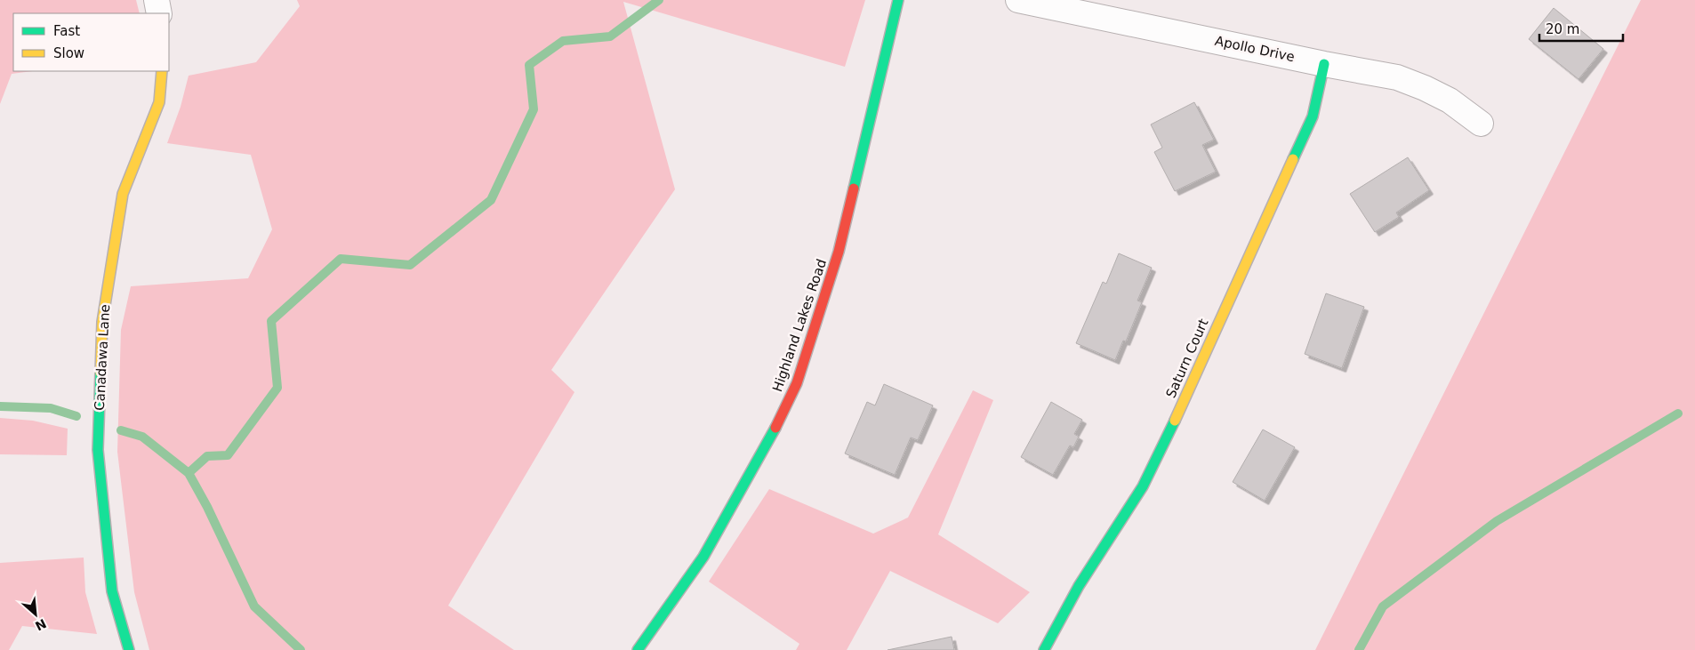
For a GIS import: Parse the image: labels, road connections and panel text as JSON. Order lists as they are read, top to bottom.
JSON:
{
  "streets": {
    "street": [
      "Apollo Drive",
      "Highland Lakes Road",
      "Canadawa Lane",
      "Saturn Court"
    ]
  },
  "crossings": [
    ["Apollo Drive", "Saturn Court"]
  ],
  "legend": ["Fast", "Slow"],
  "scale_bar": "20 m",
  "north": "bottom right"
}
